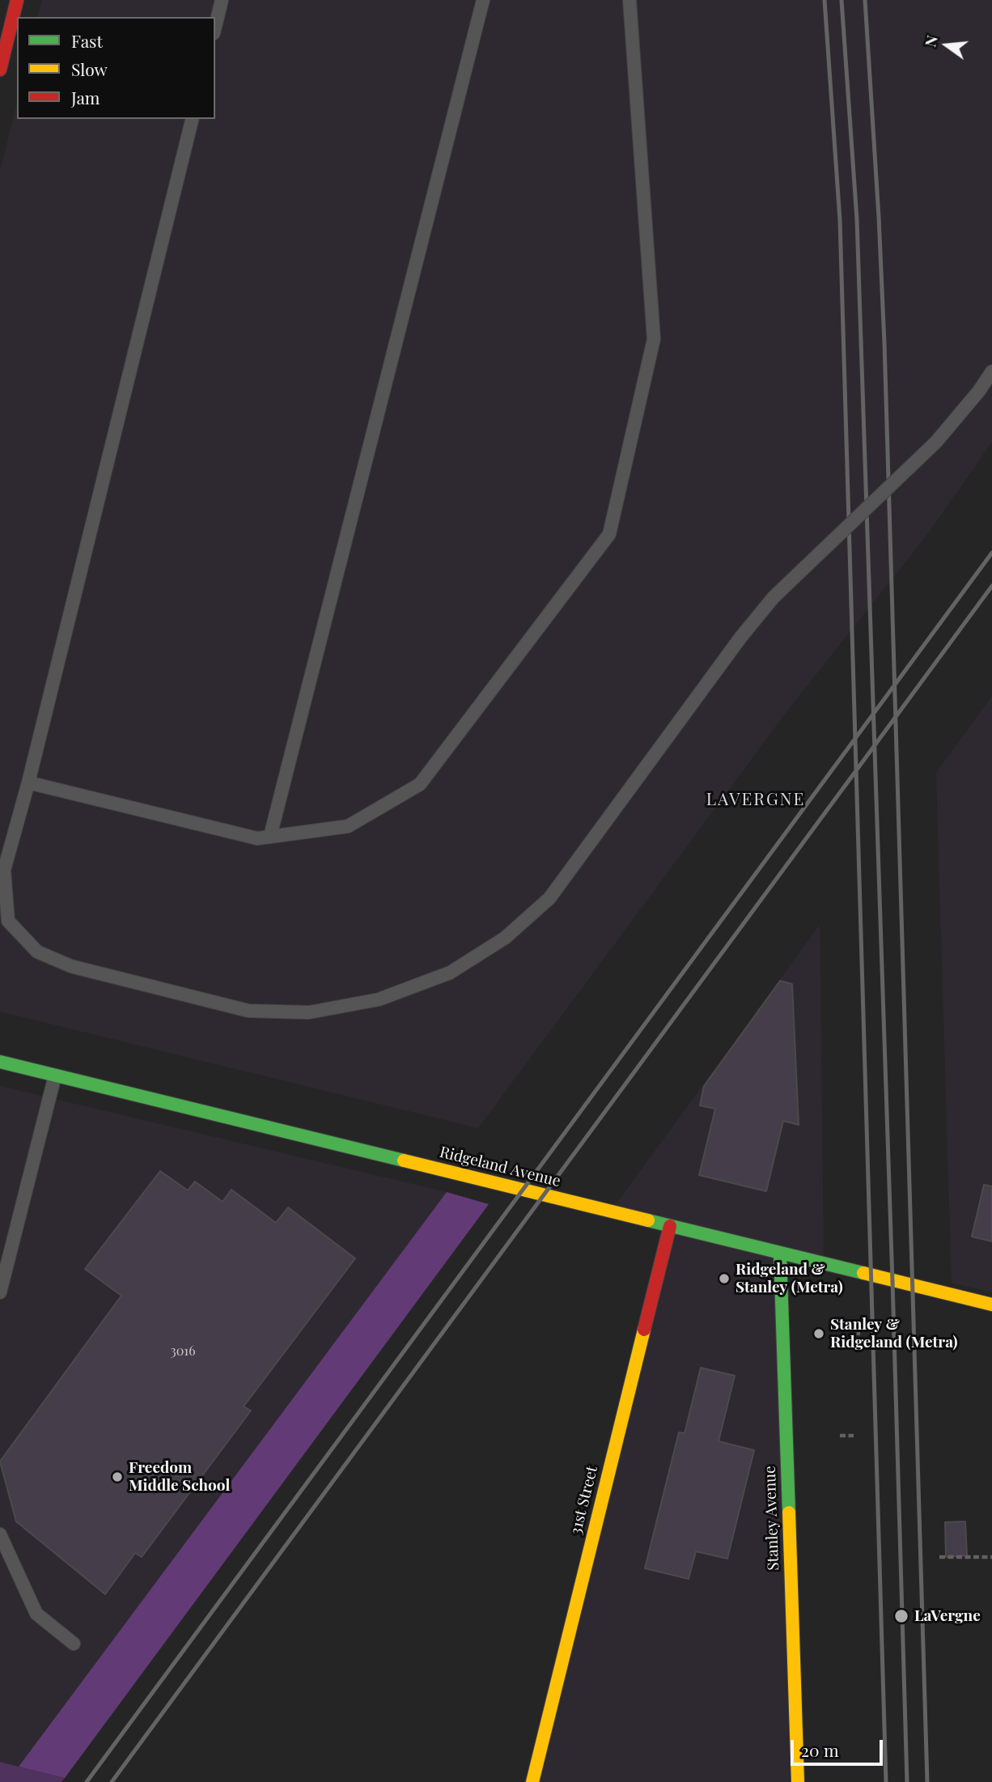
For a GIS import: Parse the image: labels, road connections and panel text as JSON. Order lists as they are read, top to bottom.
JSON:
{
  "streets": {
    "street": ["Ridgeland Avenue", "31st Street", "Stanley Avenue"]
  },
  "crossings": [
    ["Ridgeland Avenue", "31st Street"],
    ["Ridgeland Avenue", "Stanley Avenue"]
  ],
  "districts": ["LAVERGNE"],
  "places": [
    "Ridgeland & Stanley (Metra)",
    "Stanley & Ridgeland (Metra)",
    "Freedom Middle School",
    "LaVergne"
  ],
  "house_numbers": ["3016"],
  "legend": ["Fast", "Slow", "Jam"],
  "scale_bar": "20 m",
  "north": "left"
}
